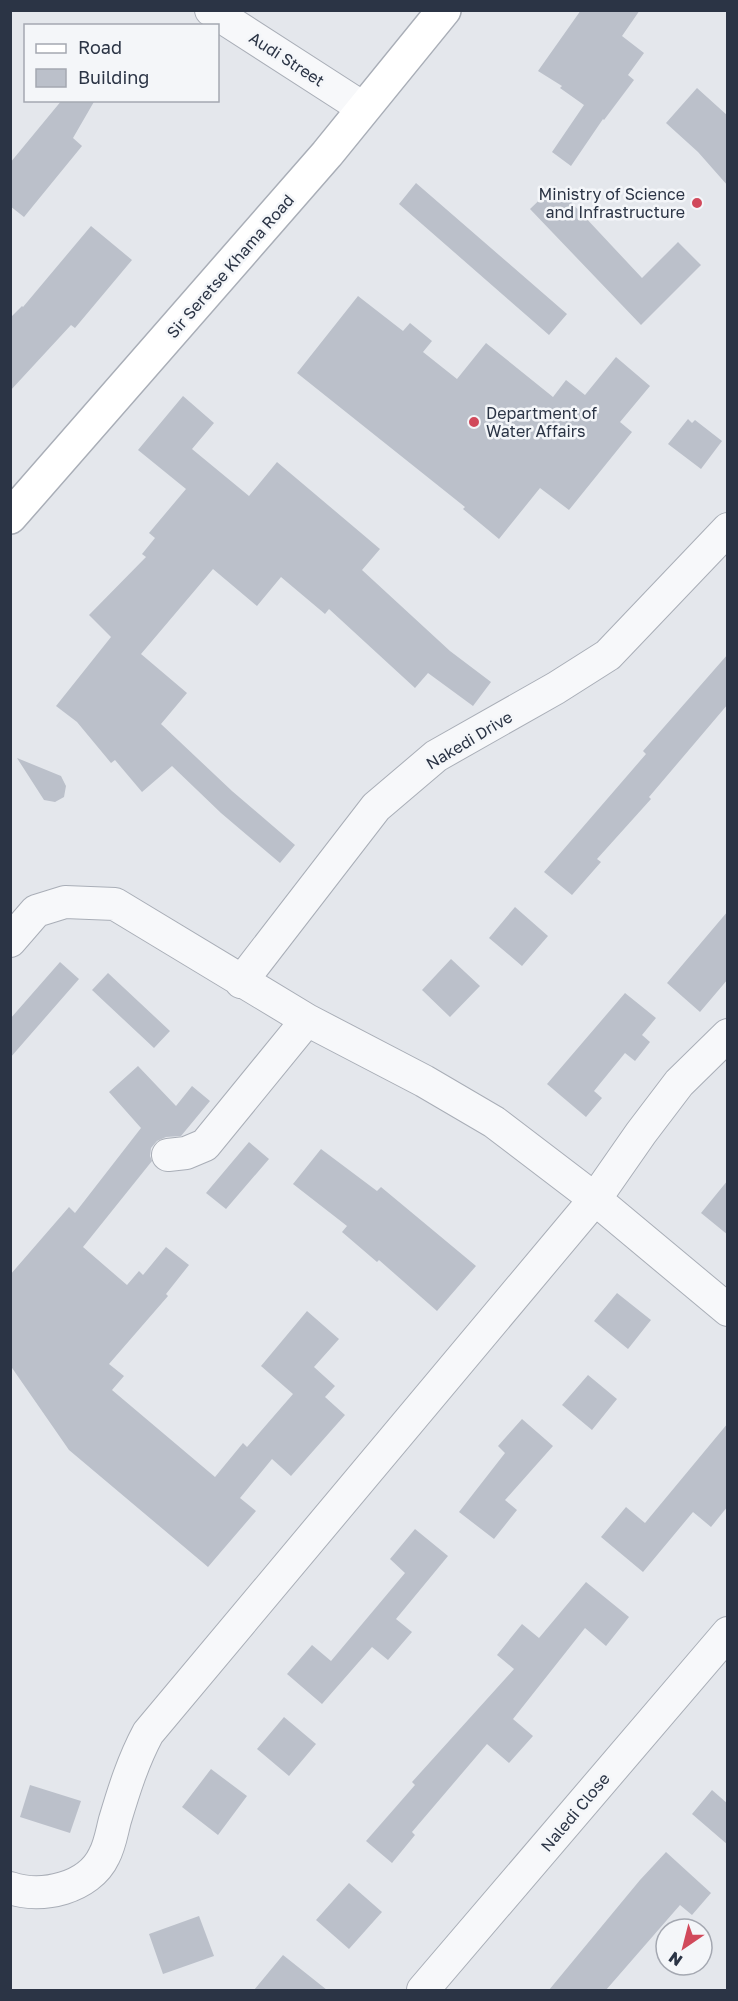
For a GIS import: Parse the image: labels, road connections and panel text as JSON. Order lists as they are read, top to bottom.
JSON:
{
  "streets": {
    "main road": ["Sir Seretse Khama Road"],
    "street": ["Audi Street", "Nakedi Drive", "Naledi Close"]
  },
  "crossings": [
    ["Audi Street", "Sir Seretse Khama Road"]
  ],
  "places": ["Ministry of Science and Infrastructure", "Department of Water Affairs"],
  "legend": ["Road", "Building"],
  "north": "bottom left"
}
